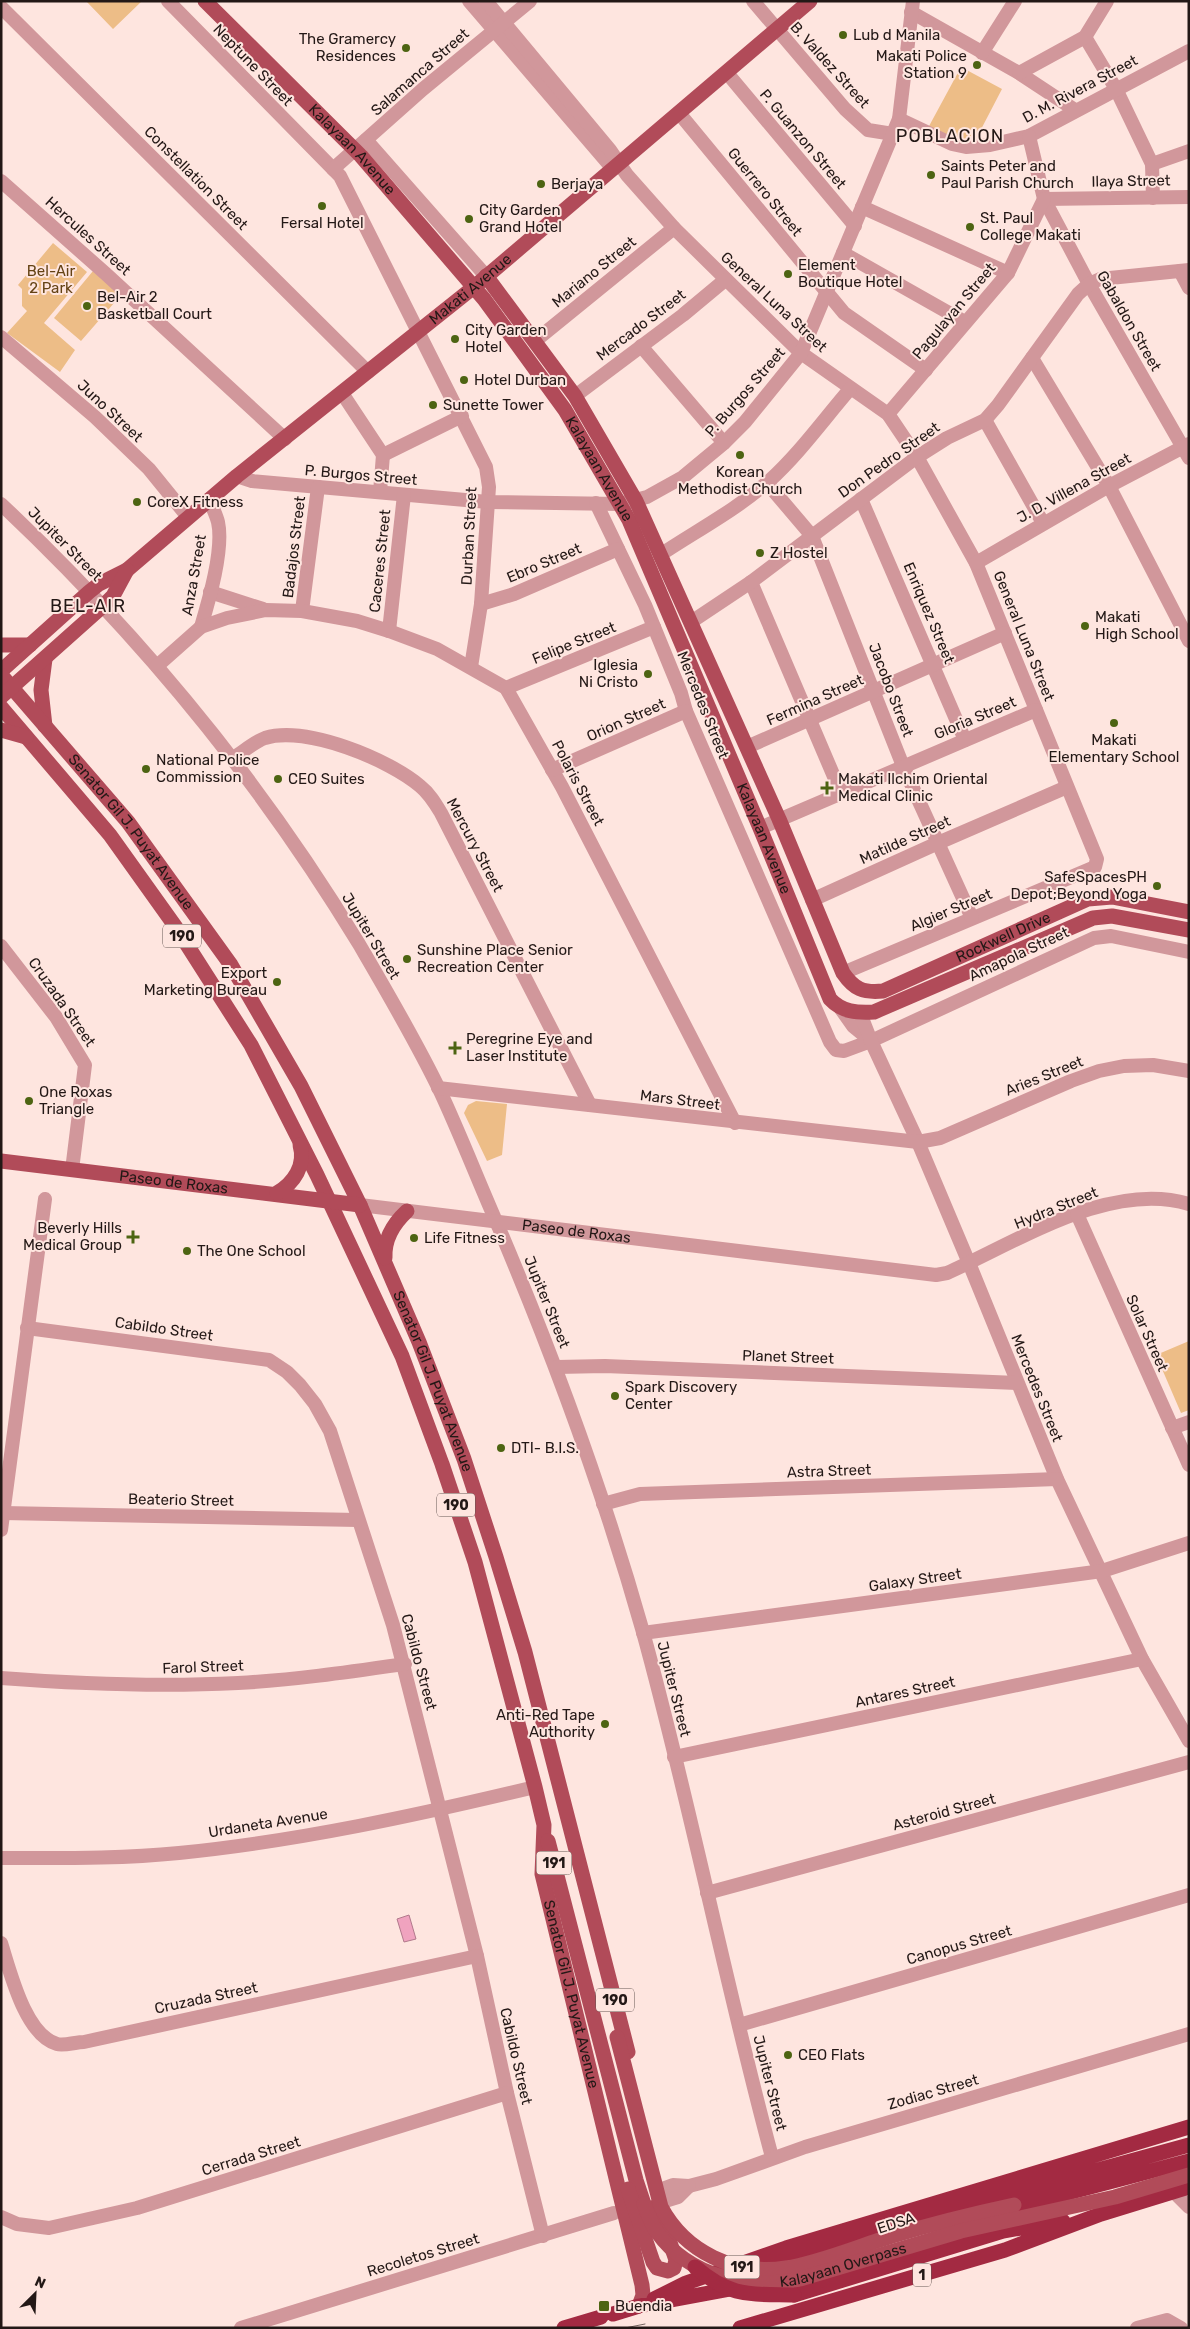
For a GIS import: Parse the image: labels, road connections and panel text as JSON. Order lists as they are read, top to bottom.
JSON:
{
  "streets": {
    "highway": ["EDSA", "1"],
    "main road": [
      "Kalayaan Avenue",
      "Makati Avenue",
      "Senator Gil J. Puyat Avenue",
      "190",
      "Rockwell Drive",
      "Paseo de Roxas",
      "191",
      "Kalayaan Overpass"
    ],
    "street": [
      "Neptune Street",
      "B. Valdez Street",
      "Salamanca Street",
      "D. M. Rivera Street",
      "P. Guanzon Street",
      "Constellation Street",
      "Ilaya Street",
      "Guerrero Street",
      "Hercules Street",
      "Mariano Street",
      "General Luna Street",
      "Pagulayan Street",
      "Gabaldon Street",
      "Mercado Street",
      "P. Burgos Street",
      "Juno Street",
      "Don Pedro Street",
      "J. D. Villena Street",
      "Durban Street",
      "Jupiter Street",
      "Badajos Street",
      "Caceres Street",
      "Ebro Street",
      "Anza Street",
      "Enriquez Street",
      "Felipe Street",
      "Jacobo Street",
      "Fermina Street",
      "Mercedes Street",
      "Gloria Street",
      "Orion Street",
      "Polaris Street",
      "Matilde Street",
      "Mercury Street",
      "Algier Street",
      "Amapola Street",
      "Cruzada Street",
      "Aries Street",
      "Mars Street",
      "Hydra Street",
      "Cabildo Street",
      "Solar Street",
      "Planet Street",
      "Astra Street",
      "Beaterio Street",
      "Galaxy Street",
      "Farol Street",
      "Antares Street",
      "Asteroid Street",
      "Urdaneta Avenue",
      "Canopus Street",
      "Zodiac Street",
      "Cerrada Street",
      "Recoletos Street"
    ]
  },
  "crossings": [
    ["Neptune Street", "Salamanca Street"],
    ["Neptune Street", "Makati Avenue"],
    ["Neptune Street", "Durban Street"],
    ["B. Valdez Street", "Makati Avenue"],
    ["B. Valdez Street", "P. Burgos Street"],
    ["Salamanca Street", "Kalayaan Avenue"],
    ["Salamanca Street", "General Luna Street"],
    ["D. M. Rivera Street", "P. Burgos Street"],
    ["P. Guanzon Street", "Makati Avenue"],
    ["P. Guanzon Street", "P. Burgos Street"],
    ["Kalayaan Avenue", "Mariano Street"],
    ["Kalayaan Avenue", "Makati Avenue"],
    ["Kalayaan Avenue", "Mercado Street"],
    ["Kalayaan Avenue", "P. Burgos Street"],
    ["Kalayaan Avenue", "Don Pedro Street"],
    ["Kalayaan Avenue", "Fermina Street"],
    ["Kalayaan Avenue", "Mercedes Street"],
    ["Kalayaan Avenue", "Gloria Street"],
    ["Kalayaan Avenue", "Matilde Street"],
    ["Kalayaan Avenue", "Algier Street"],
    ["Kalayaan Avenue", "Rockwell Drive"],
    ["Constellation Street", "Makati Avenue"],
    ["Ilaya Street", "Pagulayan Street"],
    ["Ilaya Street", "Gabaldon Street"],
    ["Guerrero Street", "Makati Avenue"],
    ["Guerrero Street", "Pagulayan Street"],
    ["Guerrero Street", "P. Burgos Street"],
    ["Hercules Street", "Makati Avenue"],
    ["Mariano Street", "General Luna Street"],
    ["Makati Avenue", "General Luna Street"],
    ["Makati Avenue", "P. Burgos Street"],
    ["Makati Avenue", "Juno Street"],
    ["Makati Avenue", "Durban Street"],
    ["Makati Avenue", "Jupiter Street"],
    ["Makati Avenue", "Anza Street"],
    ["Makati Avenue", "Senator Gil J. Puyat Avenue"],
    ["General Luna Street", "Pagulayan Street"],
    ["General Luna Street", "Mercado Street"],
    ["General Luna Street", "P. Burgos Street"],
    ["General Luna Street", "Don Pedro Street"],
    ["General Luna Street", "J. D. Villena Street"],
    ["General Luna Street", "Fermina Street"],
    ["General Luna Street", "Gloria Street"],
    ["General Luna Street", "Matilde Street"],
    ["General Luna Street", "Algier Street"],
    ["Pagulayan Street", "Gabaldon Street"],
    ["Gabaldon Street", "Don Pedro Street"],
    ["Gabaldon Street", "J. D. Villena Street"],
    ["P. Burgos Street", "Durban Street"],
    ["P. Burgos Street", "Badajos Street"],
    ["P. Burgos Street", "Caceres Street"],
    ["P. Burgos Street", "Mercedes Street"],
    ["Don Pedro Street", "Enriquez Street"],
    ["Don Pedro Street", "Jacobo Street"],
    ["Durban Street", "Ebro Street"],
    ["Durban Street", "Polaris Street"],
    ["Jupiter Street", "Polaris Street"],
    ["Jupiter Street", "Mercury Street"],
    ["Jupiter Street", "Mars Street"],
    ["Jupiter Street", "Paseo de Roxas"],
    ["Jupiter Street", "Planet Street"],
    ["Jupiter Street", "Astra Street"],
    ["Jupiter Street", "Galaxy Street"],
    ["Jupiter Street", "Antares Street"],
    ["Jupiter Street", "Asteroid Street"],
    ["Jupiter Street", "Canopus Street"],
    ["Jupiter Street", "Zodiac Street"],
    ["Badajos Street", "Polaris Street"],
    ["Caceres Street", "Polaris Street"],
    ["Ebro Street", "Mercedes Street"],
    ["Anza Street", "Polaris Street"],
    ["Enriquez Street", "Fermina Street"],
    ["Enriquez Street", "Gloria Street"],
    ["Felipe Street", "Mercedes Street"],
    ["Felipe Street", "Polaris Street"],
    ["Jacobo Street", "Fermina Street"],
    ["Jacobo Street", "Gloria Street"],
    ["Jacobo Street", "Matilde Street"],
    ["Jacobo Street", "Algier Street"],
    ["Mercedes Street", "Orion Street"],
    ["Mercedes Street", "Rockwell Drive"],
    ["Mercedes Street", "Amapola Street"],
    ["Mercedes Street", "Aries Street"],
    ["Mercedes Street", "Mars Street"],
    ["Mercedes Street", "Paseo de Roxas"],
    ["Mercedes Street", "Hydra Street"],
    ["Mercedes Street", "Planet Street"],
    ["Mercedes Street", "Astra Street"],
    ["Mercedes Street", "Galaxy Street"],
    ["Mercedes Street", "Antares Street"],
    ["Orion Street", "Polaris Street"],
    ["Polaris Street", "Mars Street"],
    ["Senator Gil J. Puyat Avenue", "Paseo de Roxas"],
    ["Senator Gil J. Puyat Avenue", "Urdaneta Avenue"],
    ["Senator Gil J. Puyat Avenue", "Zodiac Street"],
    ["Senator Gil J. Puyat Avenue", "EDSA"],
    ["Senator Gil J. Puyat Avenue", "Kalayaan Overpass"],
    ["Mercury Street", "Mars Street"],
    ["Algier Street", "Rockwell Drive"],
    ["Cruzada Street", "Paseo de Roxas"],
    ["Cruzada Street", "Cabildo Street"],
    ["Aries Street", "Mars Street"],
    ["Paseo de Roxas", "Hydra Street"],
    ["Hydra Street", "Solar Street"],
    ["Cabildo Street", "Beaterio Street"],
    ["Cabildo Street", "Farol Street"],
    ["Cabildo Street", "Urdaneta Avenue"],
    ["Cabildo Street", "Cerrada Street"],
    ["Cabildo Street", "Recoletos Street"],
    ["EDSA", "Kalayaan Overpass"]
  ],
  "districts": ["POBLACION", "BEL-AIR"],
  "parks": ["Bel-Air 2 Park"],
  "places": {
    "other": [
      "Lub d Manila",
      "The Gramercy Residences",
      "Makati Police Station 9",
      "Saints Peter and Paul Parish Church",
      "Berjaya",
      "Fersal Hotel",
      "City Garden Grand Hotel",
      "St. Paul College Makati",
      "Element Boutique Hotel",
      "Bel-Air 2 Basketball Court",
      "City Garden Hotel",
      "Hotel Durban",
      "Sunette Tower",
      "Korean Methodist Church",
      "CoreX Fitness",
      "Z Hostel",
      "Makati High School",
      "Iglesia Ni Cristo",
      "Makati Elementary School",
      "National Police Commission",
      "CEO Suites",
      "SafeSpacesPH Depot;Beyond Yoga",
      "Sunshine Place Senior Recreation Center",
      "Export Marketing Bureau",
      "One Roxas Triangle",
      "Life Fitness",
      "The One School",
      "Spark Discovery Center",
      "DTI- B.I.S.",
      "Anti-Red Tape Authority",
      "CEO Flats"
    ],
    "health": ["Makati Ilchim Oriental Medical Clinic", "Peregrine Eye and Laser Institute", "Beverly Hills Medical Group"],
    "transit": ["Buendia"]
  },
  "north": "top right"
}
